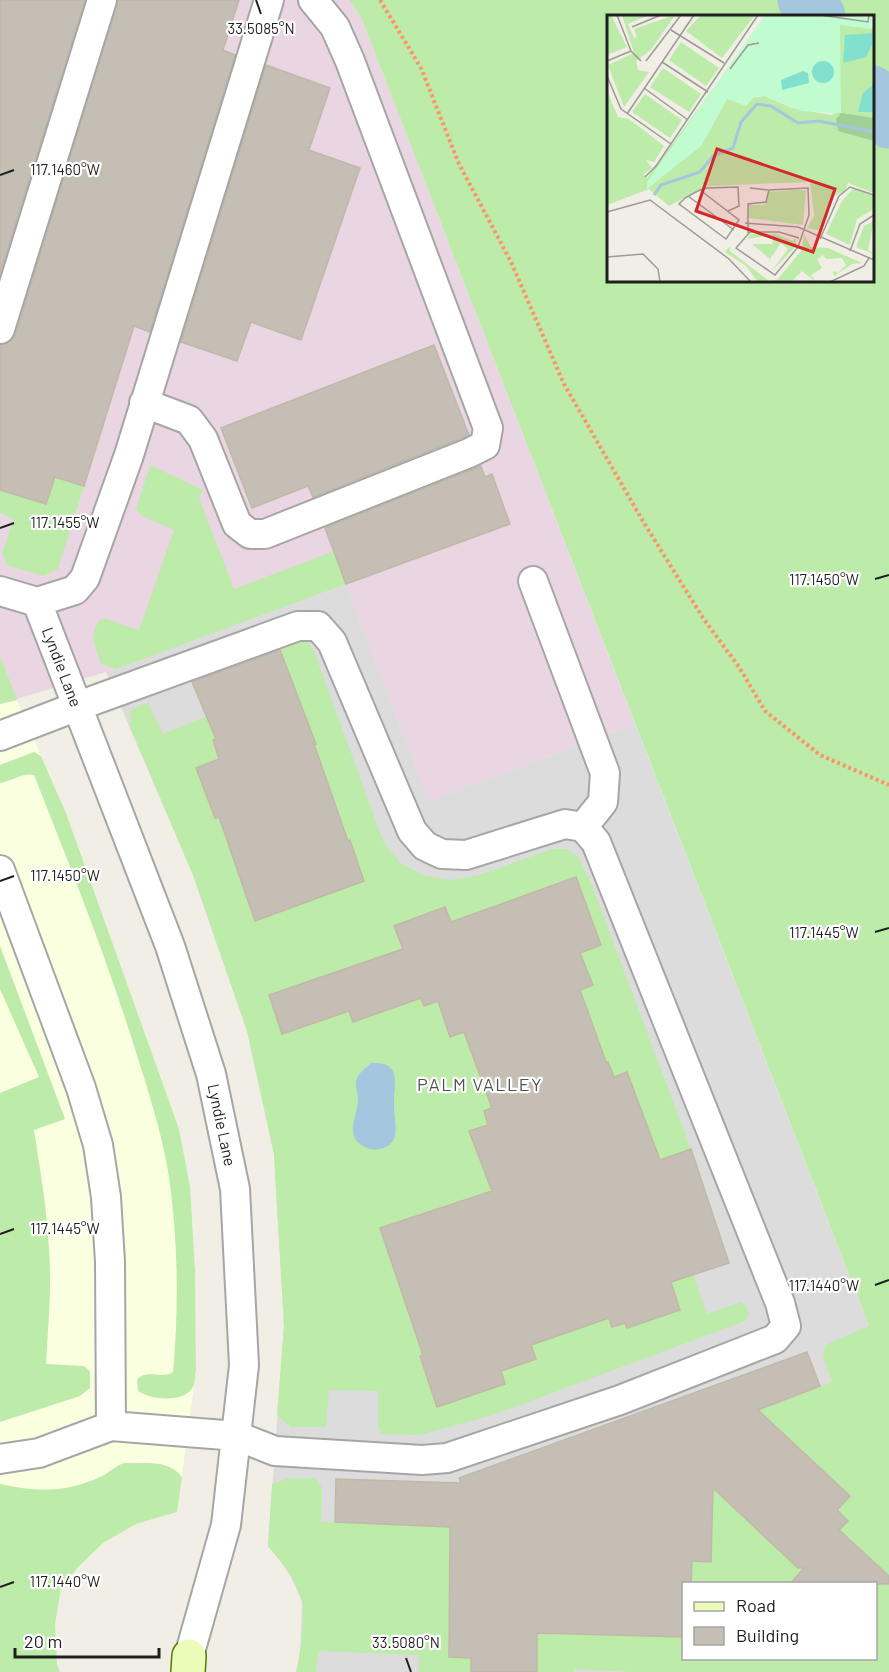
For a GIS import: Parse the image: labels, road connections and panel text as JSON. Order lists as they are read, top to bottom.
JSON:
{
  "streets": {
    "lane": ["Lyndie Lane"]
  },
  "districts": ["PALM VALLEY"],
  "legend": ["Road", "Building"],
  "scale_bar": "20 m",
  "coordinates": [
    "33.5085°N",
    "117.1460°W",
    "117.1455°W",
    "117.1450°W",
    "117.1445°W",
    "117.1440°W",
    "33.5080°N"
  ]
}
